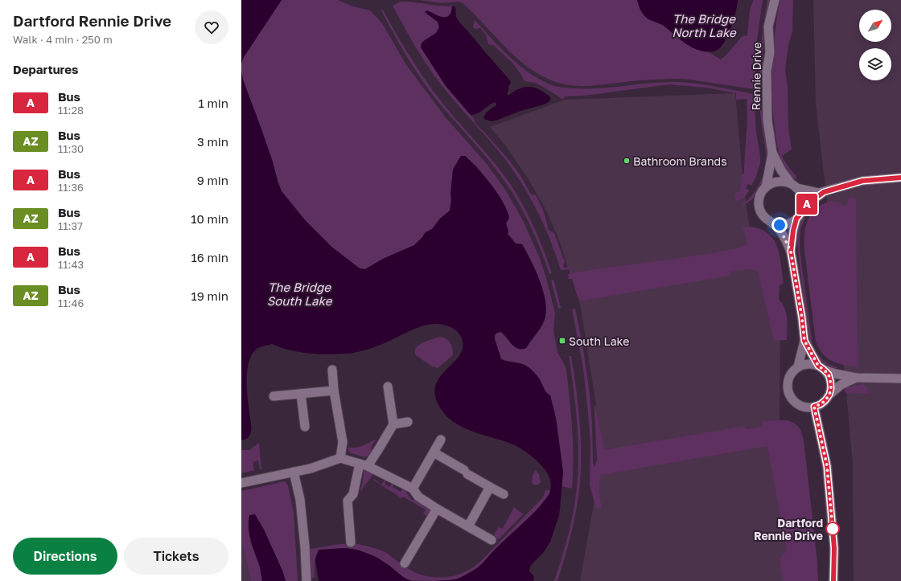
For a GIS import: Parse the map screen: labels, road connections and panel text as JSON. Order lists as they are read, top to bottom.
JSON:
{
  "streets": {
    "street": ["Rennie Drive"]
  },
  "water": ["The Bridge North Lake", "The Bridge South Lake"],
  "places": {
    "other": ["Bathroom Brands", "Dartford Rennie Drive"],
    "transit": ["South Lake"]
  },
  "lines": ["bus line A"],
  "north": "top right",
  "page": {
    "heading": [
      ["Dartford Rennie Drive", "Walk · 4 min · 250 m"],
      "Departures"
    ],
    "on_map": "A",
    "list": [
      {
        "mark": "A",
        "name": "Bus",
        "note": "11:28",
        "value": "1 min"
      },
      {
        "mark": "AZ",
        "name": "Bus",
        "note": "11:30",
        "value": "3 min"
      },
      {
        "mark": "A",
        "name": "Bus",
        "note": "11:36",
        "value": "9 min"
      },
      {
        "mark": "AZ",
        "name": "Bus",
        "note": "11:37",
        "value": "10 min"
      },
      {
        "mark": "A",
        "name": "Bus",
        "note": "11:43",
        "value": "16 min"
      },
      {
        "mark": "AZ",
        "name": "Bus",
        "note": "11:46",
        "value": "19 min"
      }
    ],
    "buttons": ["Directions", "Tickets"]
  }
}
